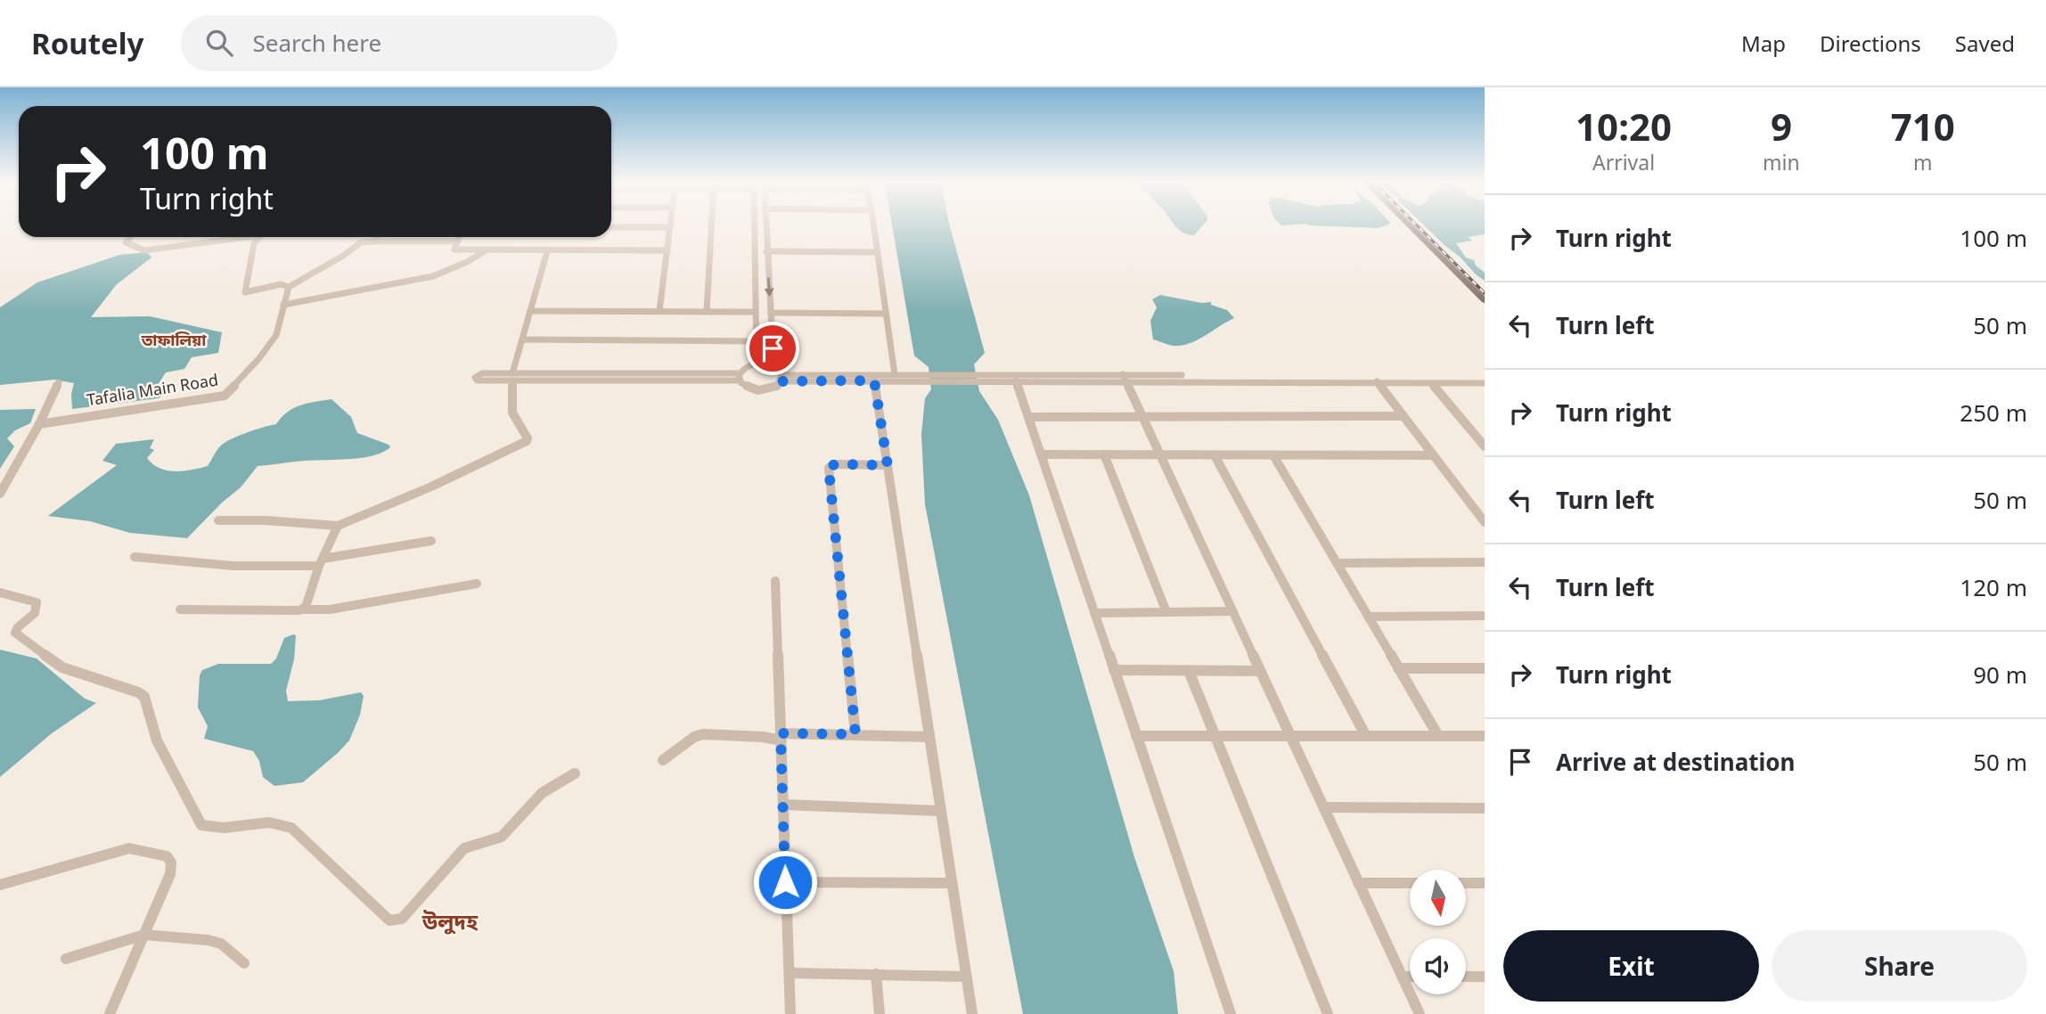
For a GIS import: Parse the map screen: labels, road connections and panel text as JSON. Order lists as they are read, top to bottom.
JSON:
{
  "streets": {
    "street": ["Tafalia Main Road"]
  },
  "districts": ["তাফালিয়া", "উলুদহ"],
  "north": "bottom",
  "page": {
    "header": "Routely",
    "search": "Search here",
    "nav": ["Map", "Directions", "Saved"],
    "eta": [
      "10:20",
      "Arrival",
      "9",
      "min",
      "710",
      "m"
    ],
    "turn": ["100 m", "Turn right"],
    "list": [
      {
        "name": "Turn right",
        "value": "100 m"
      },
      {
        "name": "Turn left",
        "value": "50 m"
      },
      {
        "name": "Turn right",
        "value": "250 m"
      },
      {
        "name": "Turn left",
        "value": "50 m"
      },
      {
        "name": "Turn left",
        "value": "120 m"
      },
      {
        "name": "Turn right",
        "value": "90 m"
      },
      {
        "name": "Arrive at destination",
        "value": "50 m"
      }
    ],
    "buttons": ["Exit", "Share"]
  }
}
